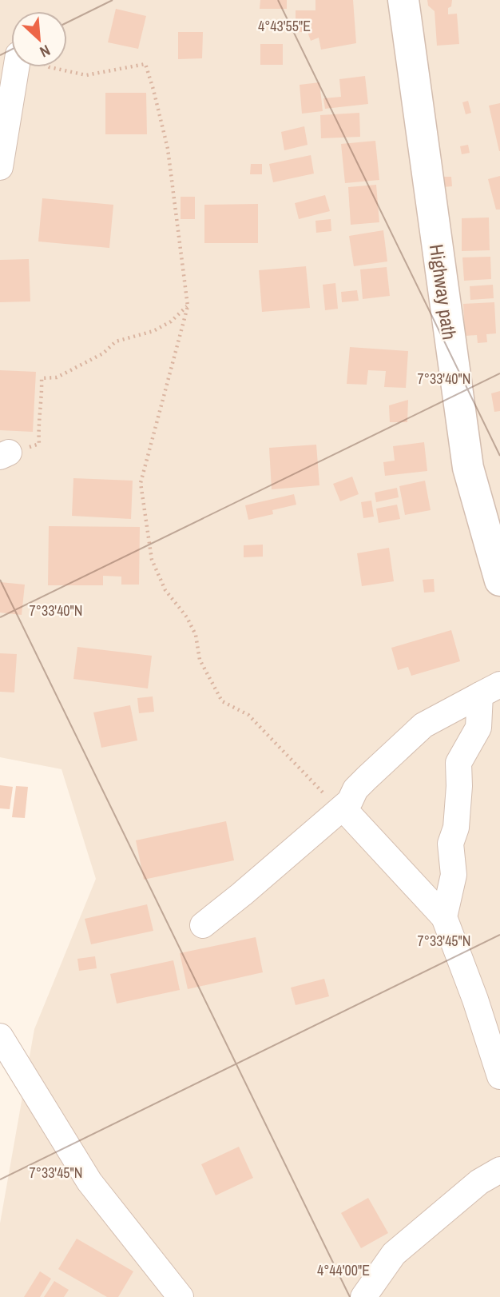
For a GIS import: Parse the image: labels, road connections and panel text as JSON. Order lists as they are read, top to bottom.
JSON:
{
  "streets": {
    "street": ["Highway path"]
  },
  "north": "bottom right",
  "coordinates": [
    "4°43'55\"E",
    "7°33'40\"N",
    "7°33'45\"N",
    "4°44'00\"E"
  ]
}
